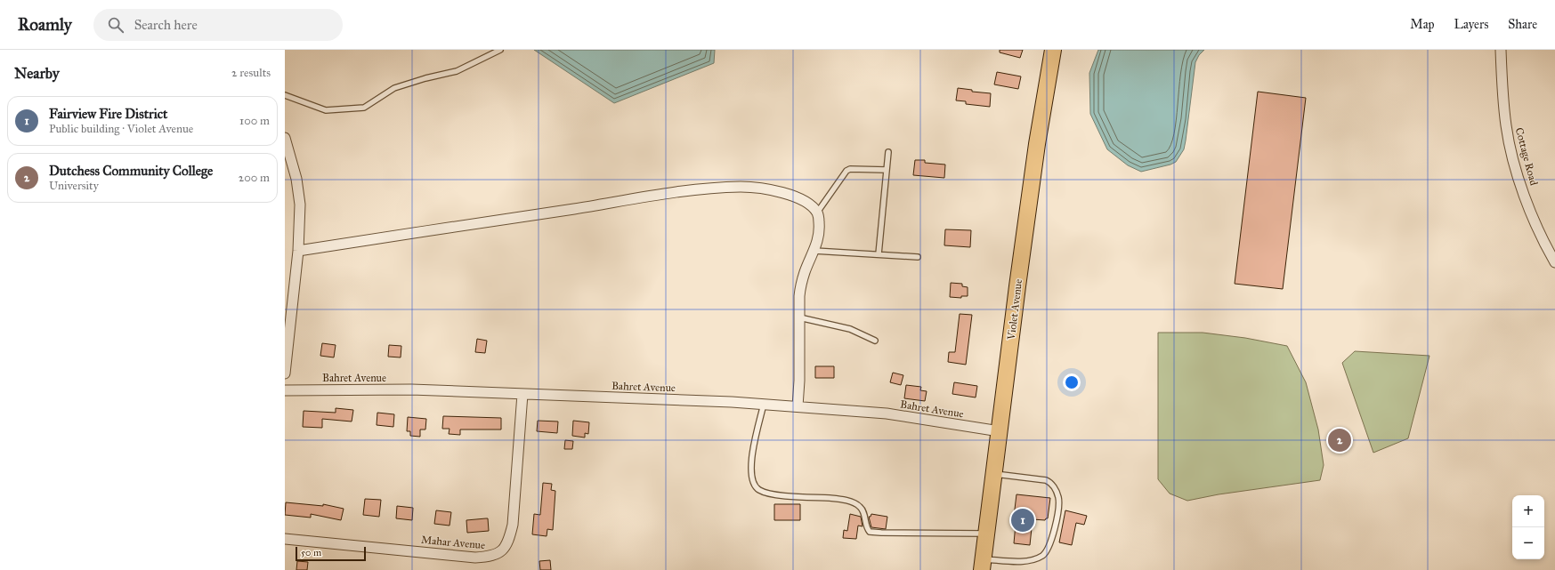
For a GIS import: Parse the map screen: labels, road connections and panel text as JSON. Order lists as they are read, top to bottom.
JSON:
{
  "streets": {
    "main road": ["Violet Avenue"],
    "street": ["Cottage Road", "Bahret Avenue", "Mahar Avenue"]
  },
  "crossings": [
    ["Violet Avenue", "Bahret Avenue"],
    ["Bahret Avenue", "Mahar Avenue"]
  ],
  "scale_bar": "50 m",
  "page": {
    "header": "Roamly",
    "search": "Search here",
    "nav": ["Map", "Layers", "Share"],
    "heading": ["Nearby", "2 results"],
    "list": [
      {
        "mark": "1",
        "name": "Fairview Fire District",
        "note": "Public building · Violet Avenue",
        "value": "100 m"
      },
      {
        "mark": "2",
        "name": "Dutchess Community College",
        "note": "University",
        "value": "200 m"
      }
    ],
    "pins": ["2", "1"],
    "map_buttons": ["+", "−"],
    "scale": "50 m"
  }
}
